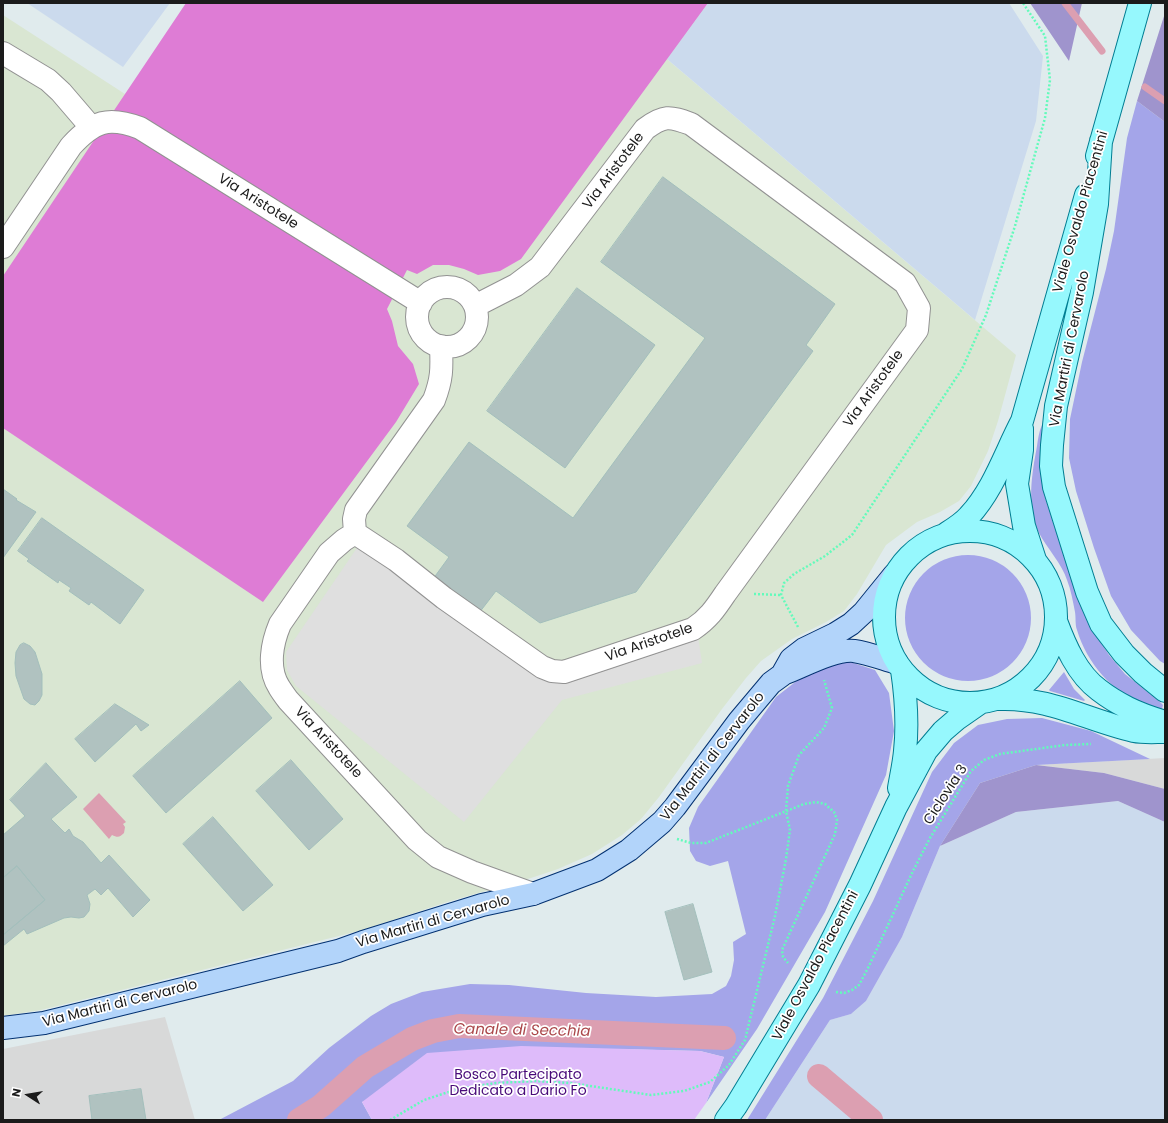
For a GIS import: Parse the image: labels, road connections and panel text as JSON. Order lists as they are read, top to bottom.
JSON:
{
  "streets": {
    "main road": ["Viale Osvaldo Piacentini", "Via Martiri di Cervarolo"],
    "street": ["Via Aristotele"],
    "path": ["Ciclovia 3"]
  },
  "crossings": [
    ["Via Aristotele", "Via Martiri di Cervarolo"],
    ["Viale Osvaldo Piacentini", "Via Martiri di Cervarolo"]
  ],
  "water": ["Canale di Secchia"],
  "parks": ["Bosco Partecipato Dedicato a Dario Fo"],
  "north": "left"
}
